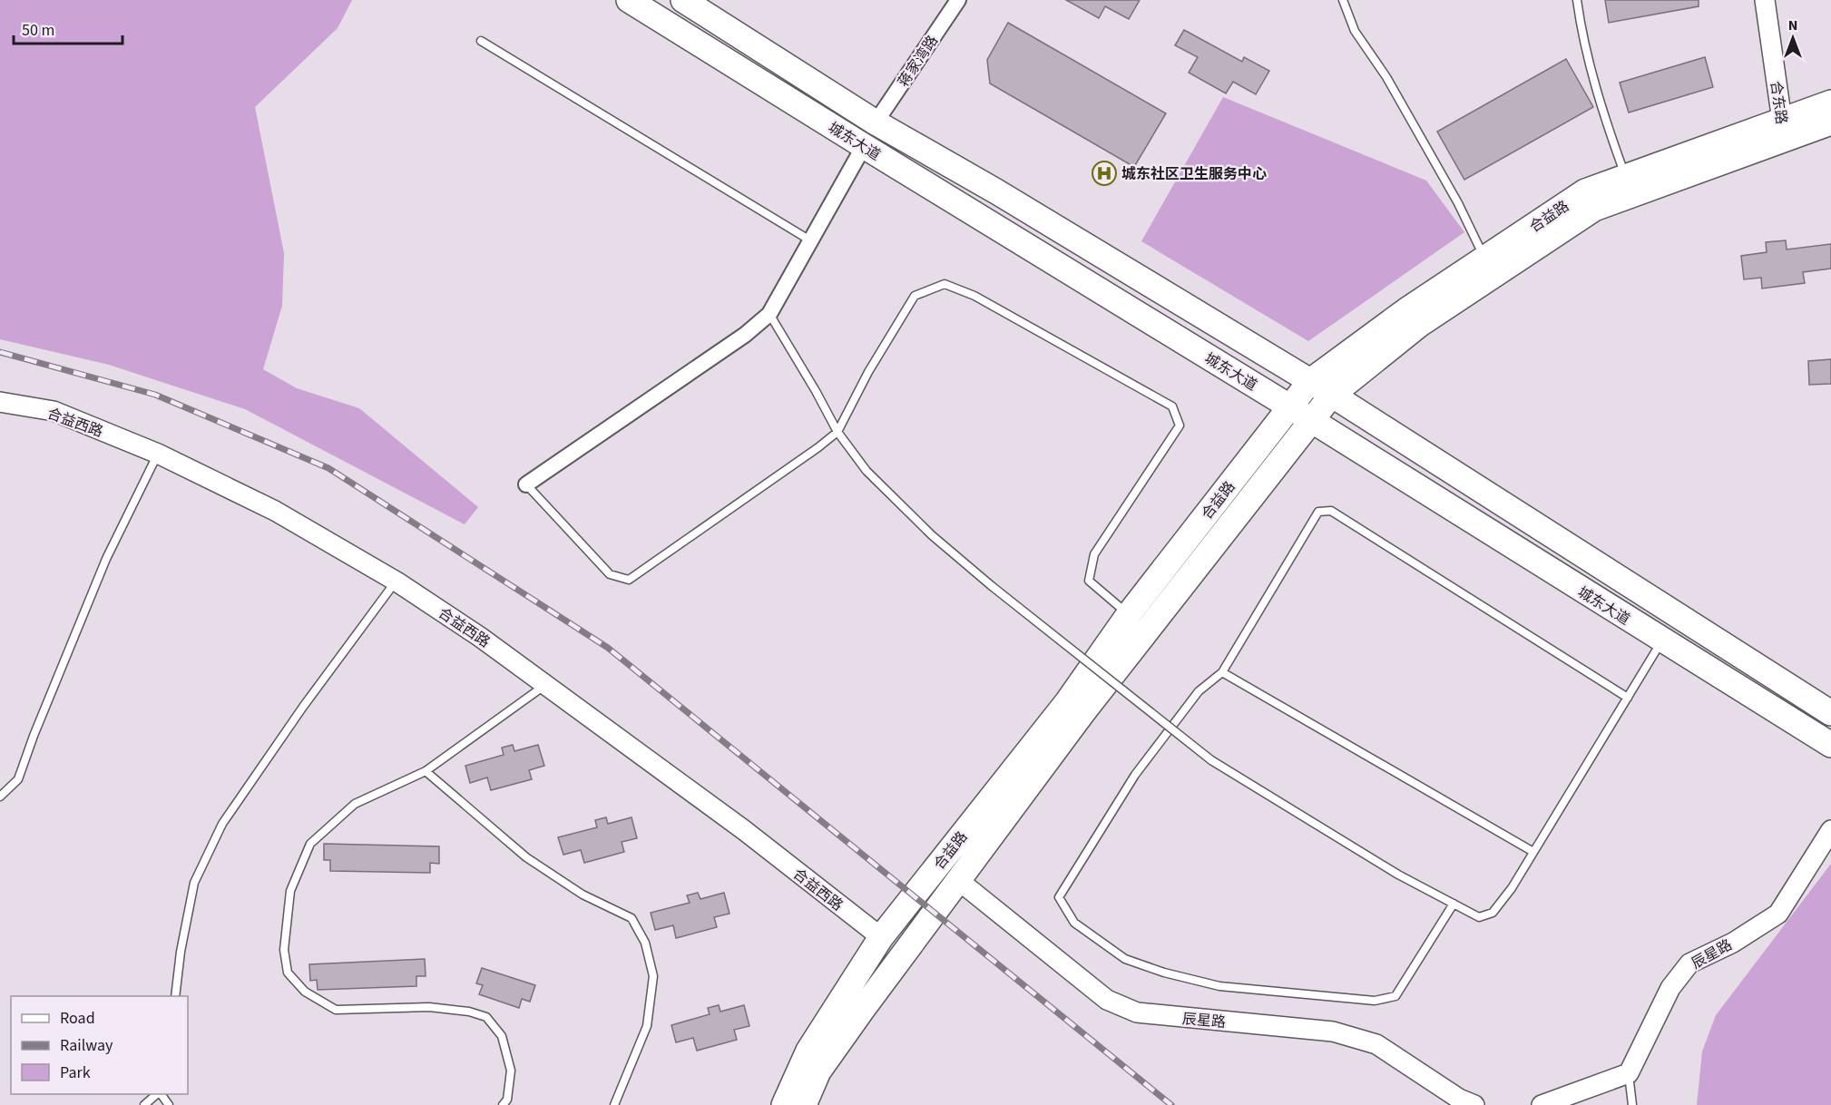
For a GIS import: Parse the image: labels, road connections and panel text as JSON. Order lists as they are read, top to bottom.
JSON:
{
  "streets": {
    "main road": ["城东大道", "合益路"],
    "street": [
      "蒋家湾路",
      "合东路",
      "合益西路",
      "辰星路"
    ]
  },
  "crossings": [
    ["蒋家湾路", "城东大道"],
    ["合东路", "合益路"],
    ["城东大道", "合益路"],
    ["合益路", "合益西路"],
    ["合益路", "辰星路"]
  ],
  "places": {
    "hospital": ["城东社区卫生服务中心"]
  },
  "legend": ["Road", "Railway", "Park"],
  "scale_bar": "50 m",
  "north": "top"
}
